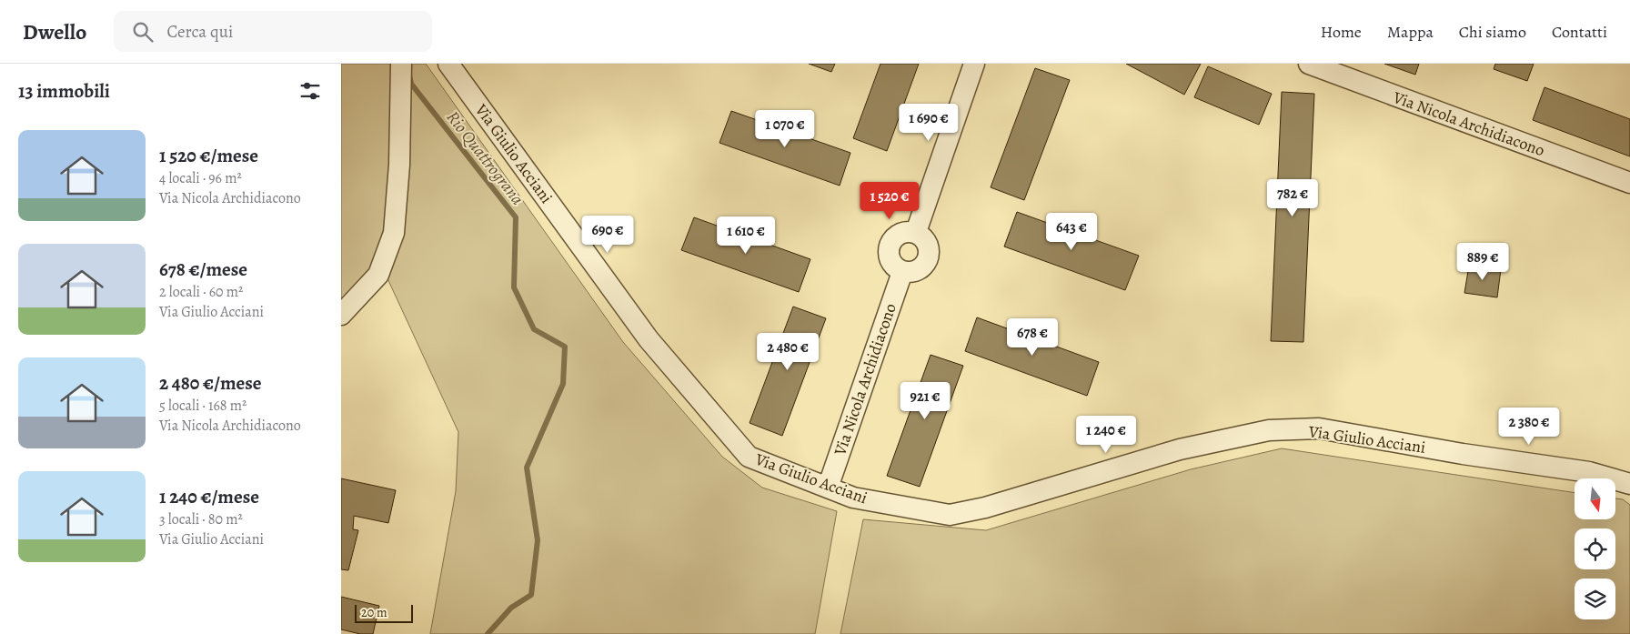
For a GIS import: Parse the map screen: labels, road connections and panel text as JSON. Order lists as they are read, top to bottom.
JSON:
{
  "streets": {
    "street": ["Via Nicola Archidiacono", "Via Giulio Acciani"]
  },
  "crossings": [
    ["Via Nicola Archidiacono", "Via Giulio Acciani"]
  ],
  "water": ["Rio Quattrograna"],
  "scale_bar": "20 m",
  "north": "bottom",
  "page": {
    "header": "Dwello",
    "search": "Cerca qui",
    "nav": [
      "Home",
      "Mappa",
      "Chi siamo",
      "Contatti"
    ],
    "heading": "13 immobili",
    "price": [
      "1 690 €",
      "1 070 €",
      "782 €",
      "1 520 €",
      "643 €",
      "690 €",
      "1 610 €",
      "889 €",
      "678 €",
      "2 480 €",
      "921 €",
      "2 380 €",
      "1 240 €"
    ],
    "list": [
      {
        "name": "1 520 €/mese",
        "note": "4 locali · 96 m² · Via Nicola Archidiacono"
      },
      {
        "name": "678 €/mese",
        "note": "2 locali · 60 m² · Via Giulio Acciani"
      },
      {
        "name": "2 480 €/mese",
        "note": "5 locali · 168 m² · Via Nicola Archidiacono"
      },
      {
        "name": "1 240 €/mese",
        "note": "3 locali · 80 m² · Via Giulio Acciani"
      }
    ],
    "scale": "20 m"
  }
}
